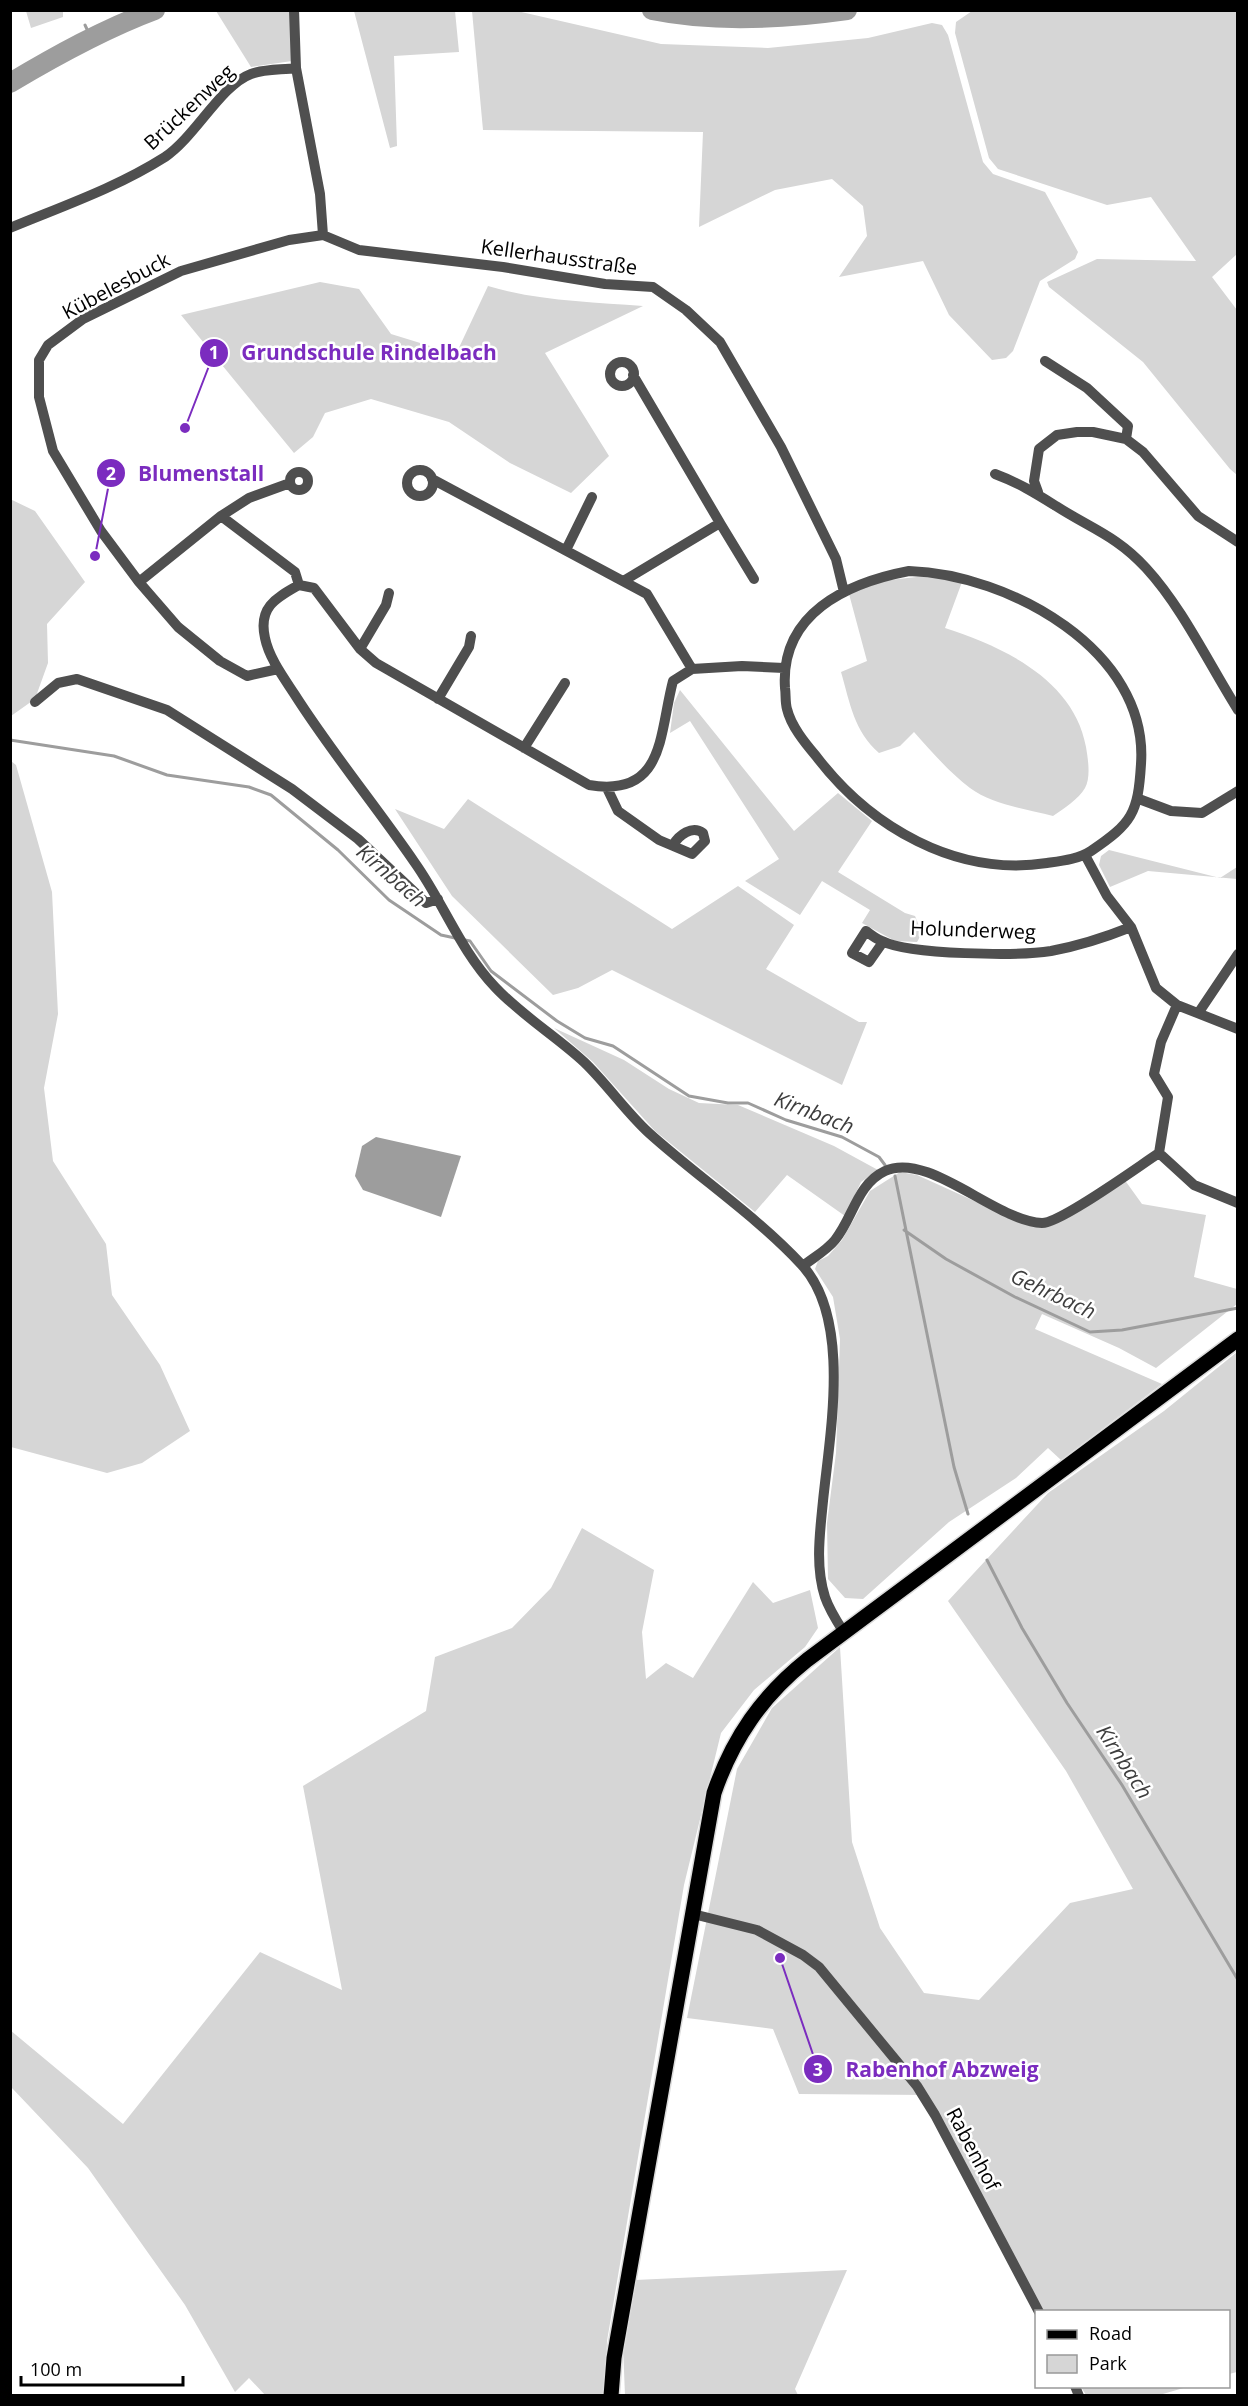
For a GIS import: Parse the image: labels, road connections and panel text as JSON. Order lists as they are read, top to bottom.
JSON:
{
  "streets": {
    "street": [
      "Brückenweg",
      "Kellerhausstraße",
      "Kübelesbuck",
      "Holunderweg",
      "Rabenhof"
    ]
  },
  "crossings": [
    ["Kellerhausstraße", "Kübelesbuck"]
  ],
  "water": ["Kirnbach", "Gehrbach"],
  "places": ["Grundschule Rindelbach", "Blumenstall", "Rabenhof Abzweig"],
  "legend": ["Road", "Park"],
  "scale_bar": "100 m"
}
